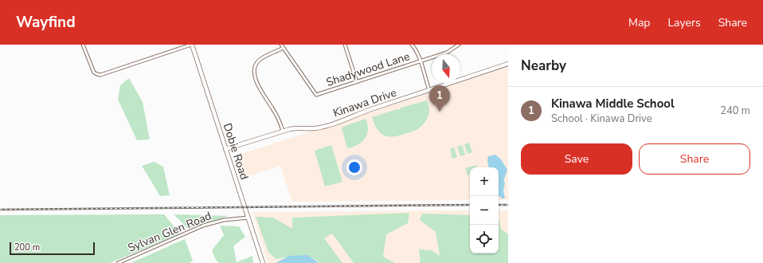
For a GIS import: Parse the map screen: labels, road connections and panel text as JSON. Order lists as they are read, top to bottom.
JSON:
{
  "streets": {
    "street": [
      "Shadywood Lane",
      "Kinawa Drive",
      "Dobie Road",
      "Sylvan Glen Road"
    ]
  },
  "crossings": [
    ["Kinawa Drive", "Dobie Road"],
    ["Dobie Road", "Sylvan Glen Road"]
  ],
  "scale_bar": "200 m",
  "north": "bottom",
  "page": {
    "header": "Wayfind",
    "nav": ["Map", "Layers", "Share"],
    "heading": "Nearby",
    "pins": "1",
    "list": [
      {
        "mark": "1",
        "name": "Kinawa Middle School",
        "note": "School · Kinawa Drive",
        "value": "240 m"
      }
    ],
    "buttons": ["Save", "Share"],
    "map_buttons": ["+", "−"],
    "scale": "200 m"
  }
}
